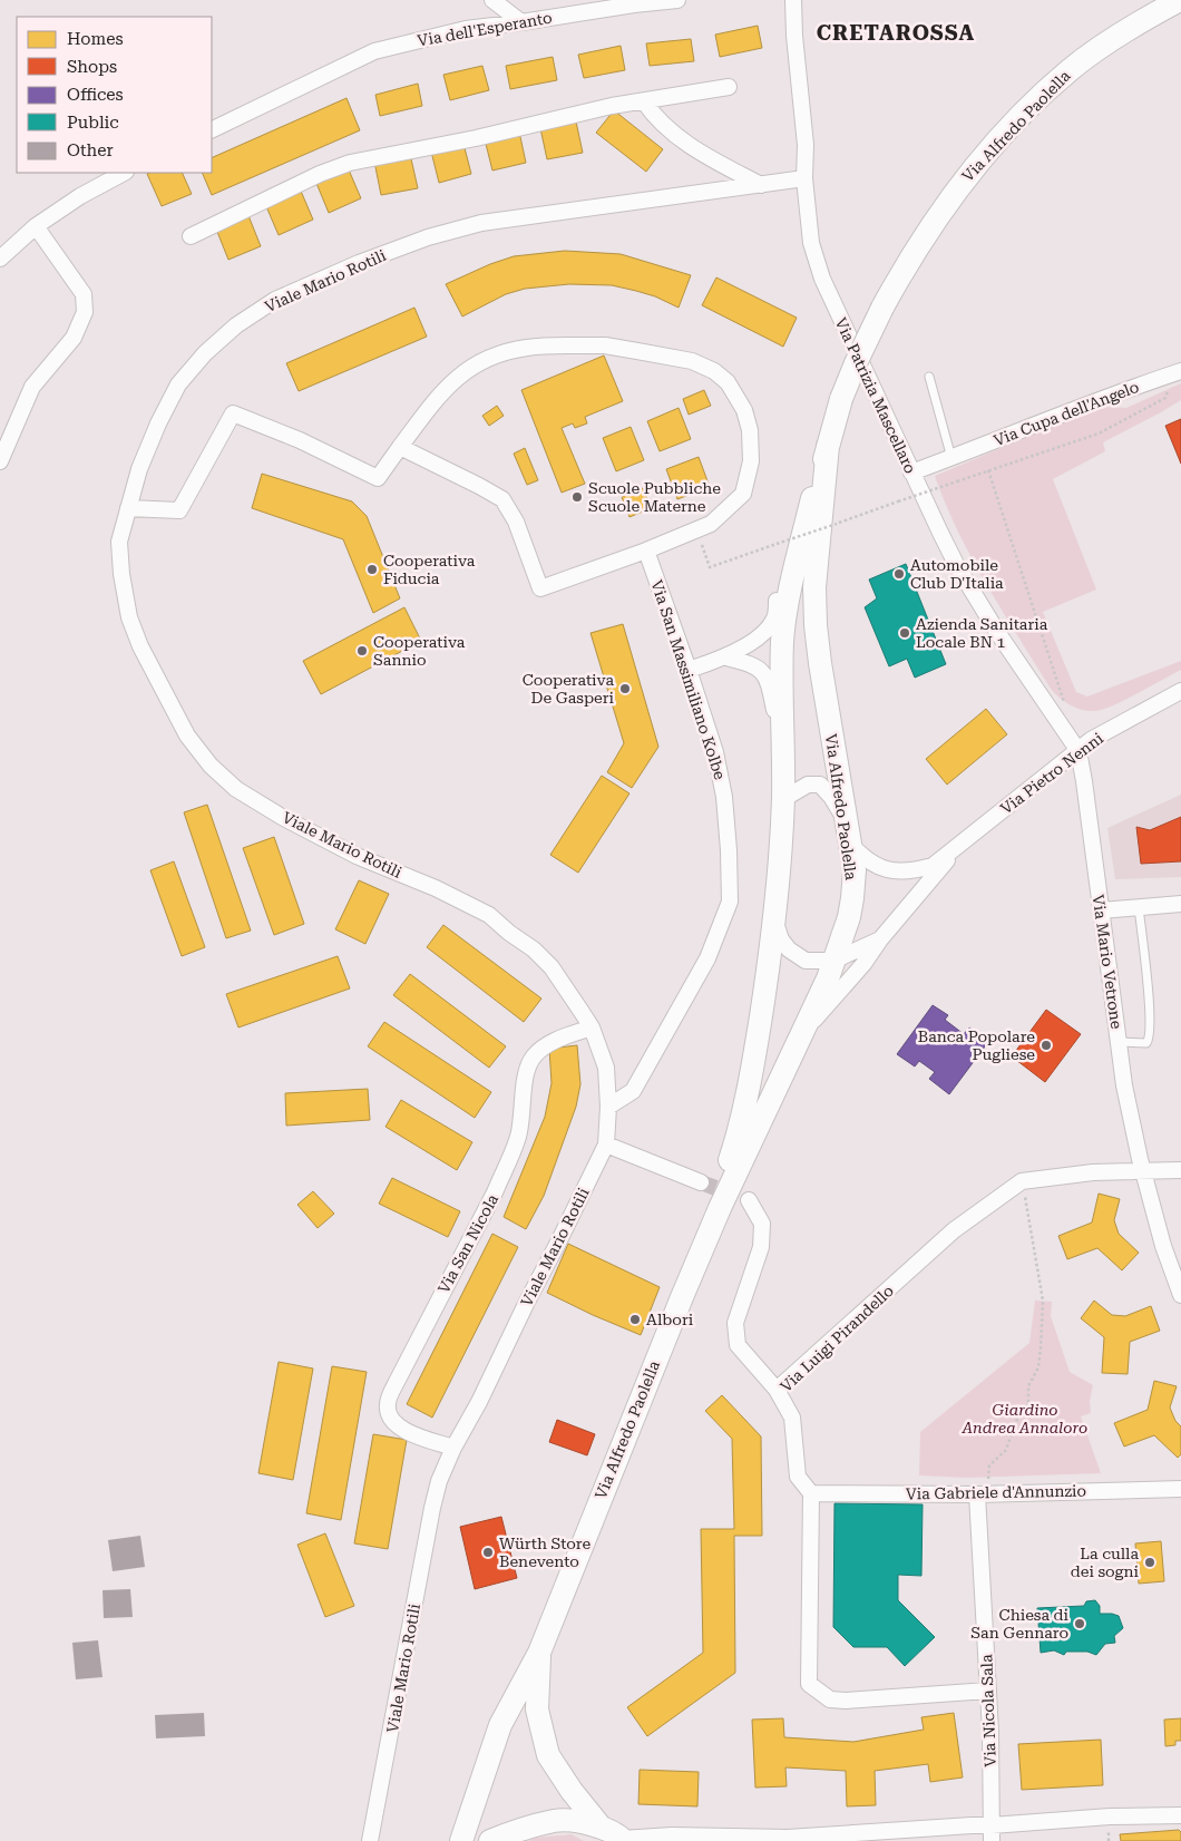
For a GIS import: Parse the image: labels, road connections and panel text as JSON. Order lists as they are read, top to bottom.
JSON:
{
  "streets": {
    "main road": ["Via Alfredo Paolella"],
    "street": [
      "Via dell'Esperanto",
      "Viale Mario Rotili",
      "Via Patrizia Mascellaro",
      "Via Cupa dell'Angelo",
      "Via San Massimiliano Kolbe",
      "Via Pietro Nenni",
      "Via Mario Vetrone",
      "Via San Nicola",
      "Via Luigi Pirandello",
      "Via Gabriele d'Annunzio",
      "Via Nicola Sala"
    ]
  },
  "crossings": [
    ["Via Alfredo Paolella", "Via Pietro Nenni"],
    ["Viale Mario Rotili", "Via Patrizia Mascellaro"],
    ["Viale Mario Rotili", "Via San Massimiliano Kolbe"],
    ["Viale Mario Rotili", "Via San Nicola"],
    ["Via Patrizia Mascellaro", "Via Cupa dell'Angelo"],
    ["Via Patrizia Mascellaro", "Via Pietro Nenni"],
    ["Via Patrizia Mascellaro", "Via Mario Vetrone"],
    ["Via Pietro Nenni", "Via Mario Vetrone"],
    ["Via Mario Vetrone", "Via Luigi Pirandello"],
    ["Via Luigi Pirandello", "Via Gabriele d'Annunzio"],
    ["Via Gabriele d'Annunzio", "Via Nicola Sala"]
  ],
  "districts": ["CRETAROSSA"],
  "parks": ["Giardino Andrea Annaloro"],
  "places": [
    "Scuole Pubbliche Scuole Materne",
    "Cooperativa Fiducia",
    "Automobile Club D'Italia",
    "Azienda Sanitaria Locale BN 1",
    "Cooperativa Sannio",
    "Cooperativa De Gasperi",
    "Banca Popolare Pugliese",
    "Albori",
    "Würth Store Benevento",
    "La culla dei sogni",
    "Chiesa di San Gennaro"
  ],
  "legend": [
    "Homes",
    "Shops",
    "Offices",
    "Public",
    "Other"
  ]
}
